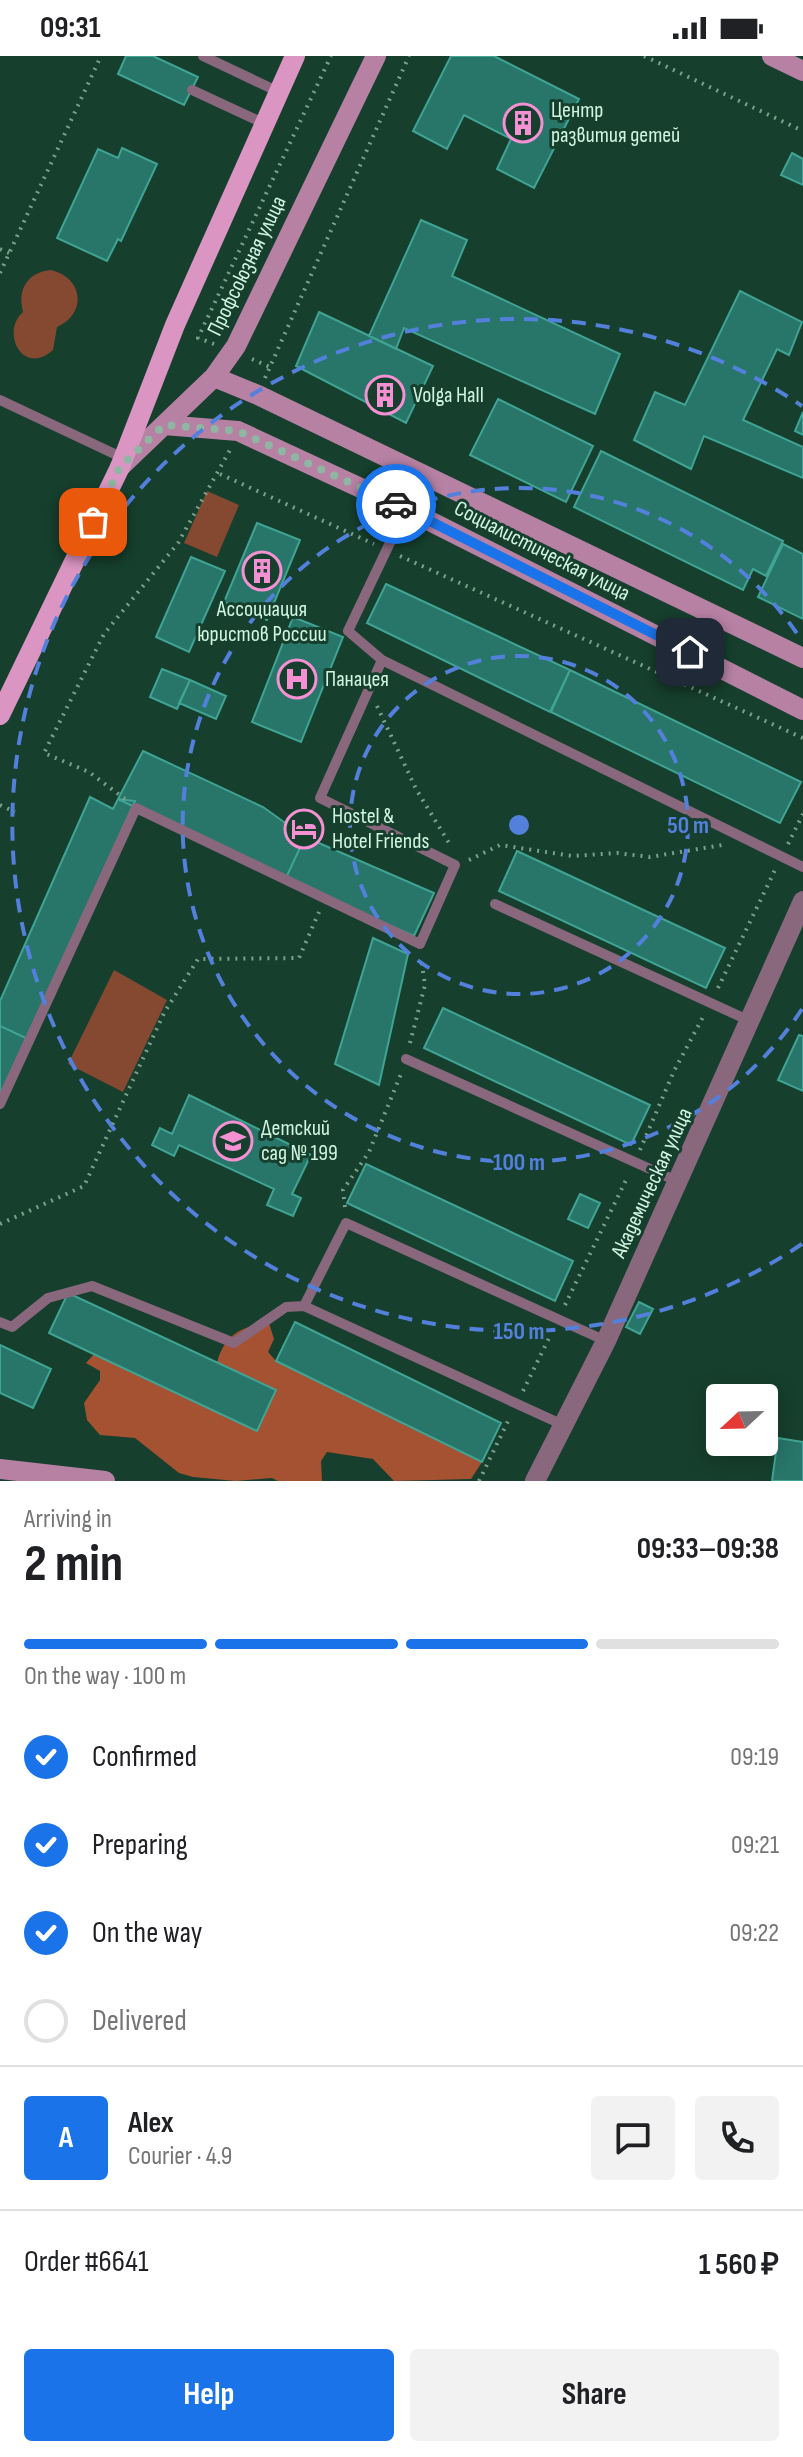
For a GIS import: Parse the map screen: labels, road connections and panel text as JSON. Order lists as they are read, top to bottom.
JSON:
{
  "streets": {
    "main road": ["Профсоюзная улица"],
    "street": ["Социалистическая улица", "Академическая улица"]
  },
  "crossings": [
    ["Профсоюзная улица", "Социалистическая улица"]
  ],
  "places": {
    "building": ["Центр развития детей", "Volga Hall", "Ассоциация юристов России"],
    "hospital": ["Панацея"],
    "hotel": ["Hostel & Hotel Friends"],
    "school or university": ["Детский сад № 199"]
  },
  "north": "left",
  "page": {
    "status": "09:31",
    "heading": ["2 min", "Arriving in", "09:33–09:38"],
    "panel": [
      "Alex",
      "Courier · 4.9",
      "Order #6641",
      "1 560 ₽"
    ],
    "bar": "On the way · 100 m",
    "list": [
      ["Confirmed", "09:19"],
      ["Preparing", "09:21"],
      ["On the way", "09:22"],
      "Delivered"
    ],
    "round": "A",
    "buttons": ["Help", "Share"]
  },
  "rings": ["50 m", "100 m", "150 m"]
}
